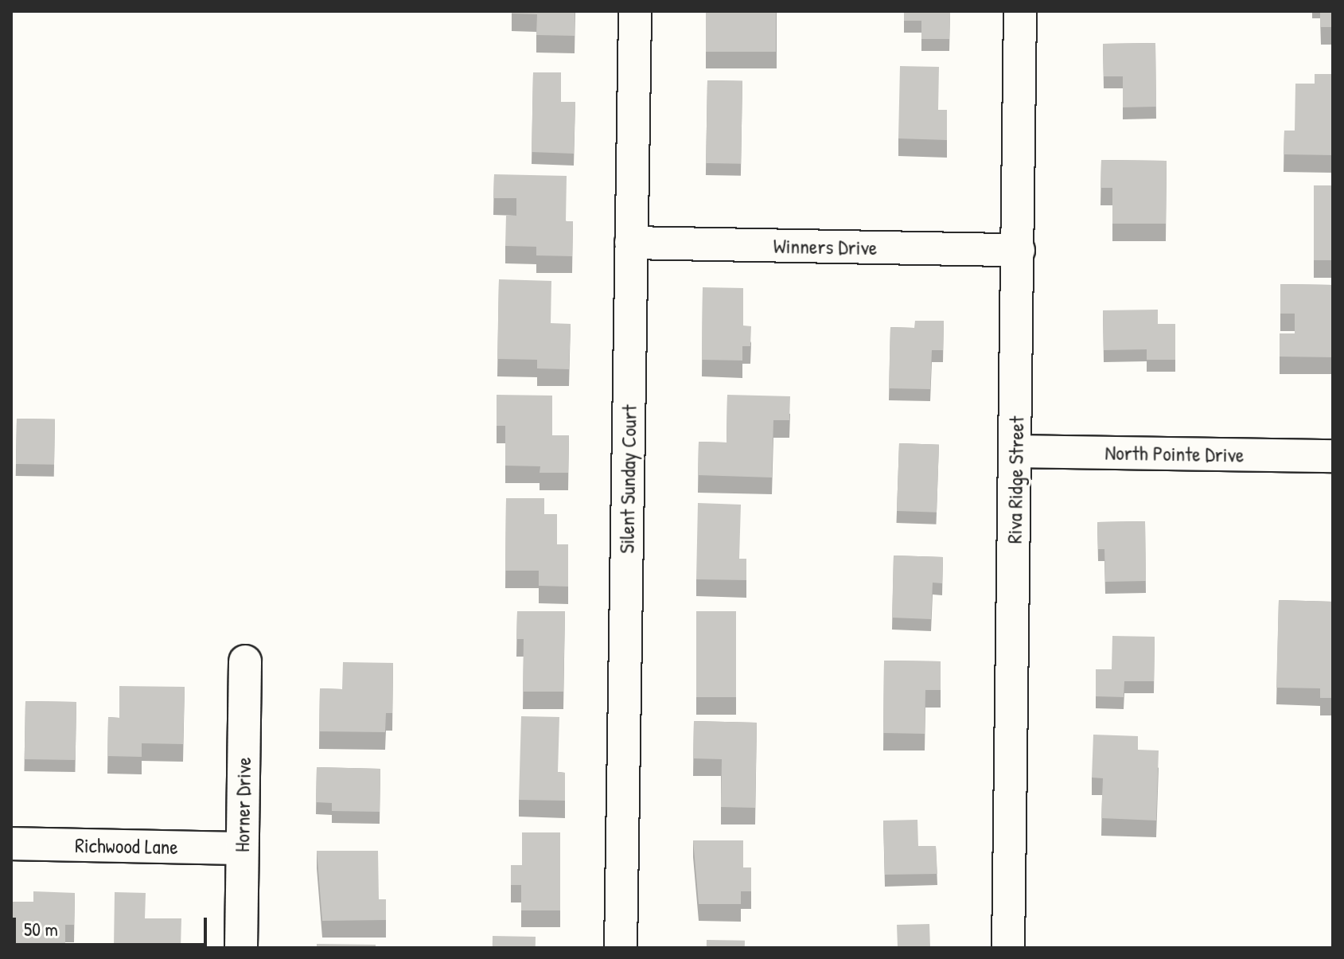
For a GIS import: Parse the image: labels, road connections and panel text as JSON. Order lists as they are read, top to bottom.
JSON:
{
  "streets": {
    "street": [
      "Winners Drive",
      "North Pointe Drive",
      "Silent Sunday Court",
      "Riva Ridge Street",
      "Horner Drive",
      "Richwood Lane"
    ]
  },
  "crossings": [
    ["Winners Drive", "Silent Sunday Court"],
    ["Winners Drive", "Riva Ridge Street"],
    ["North Pointe Drive", "Riva Ridge Street"],
    ["Horner Drive", "Richwood Lane"]
  ],
  "scale_bar": "50 m"
}
